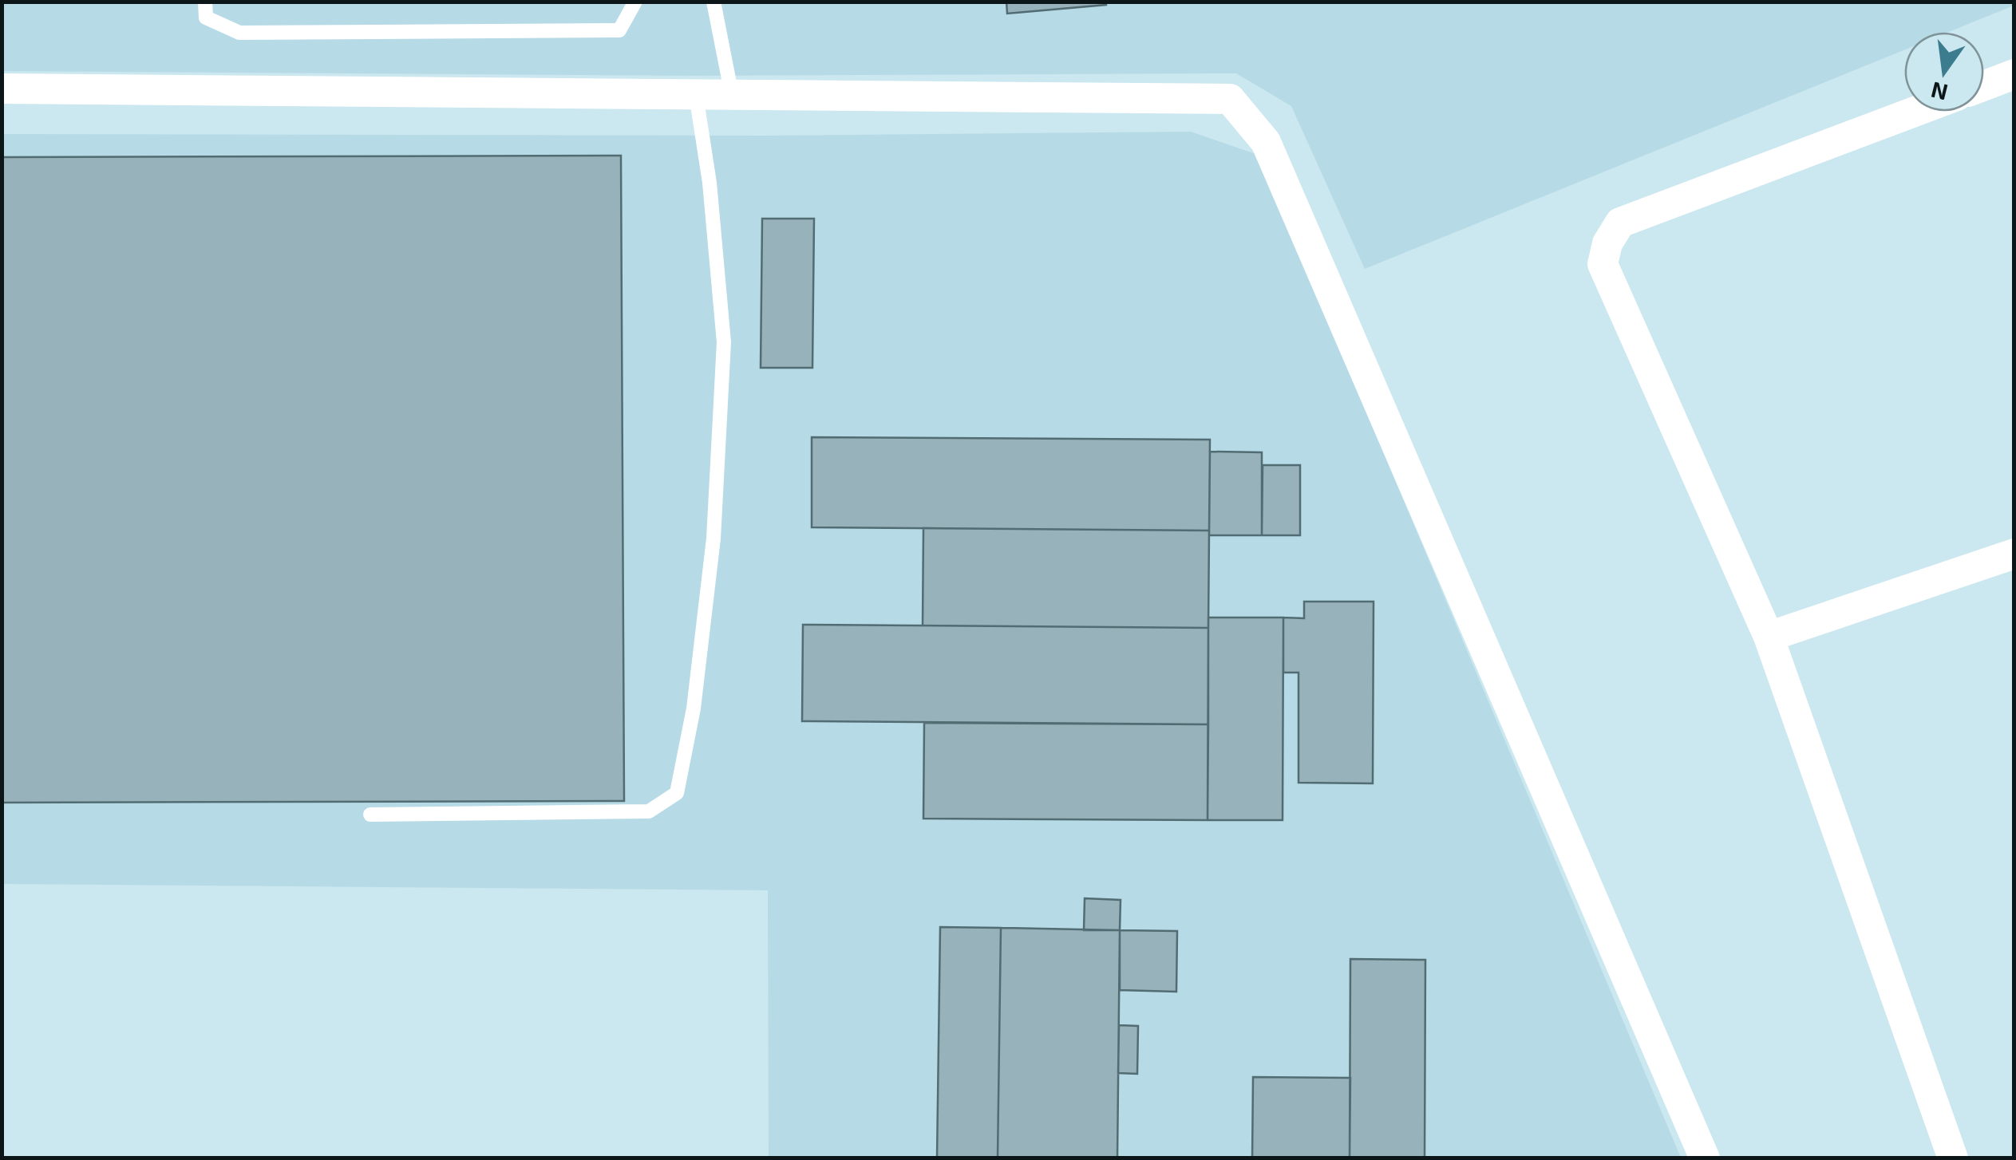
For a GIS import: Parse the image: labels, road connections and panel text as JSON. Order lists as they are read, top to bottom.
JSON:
{
  "north": "bottom"
}
